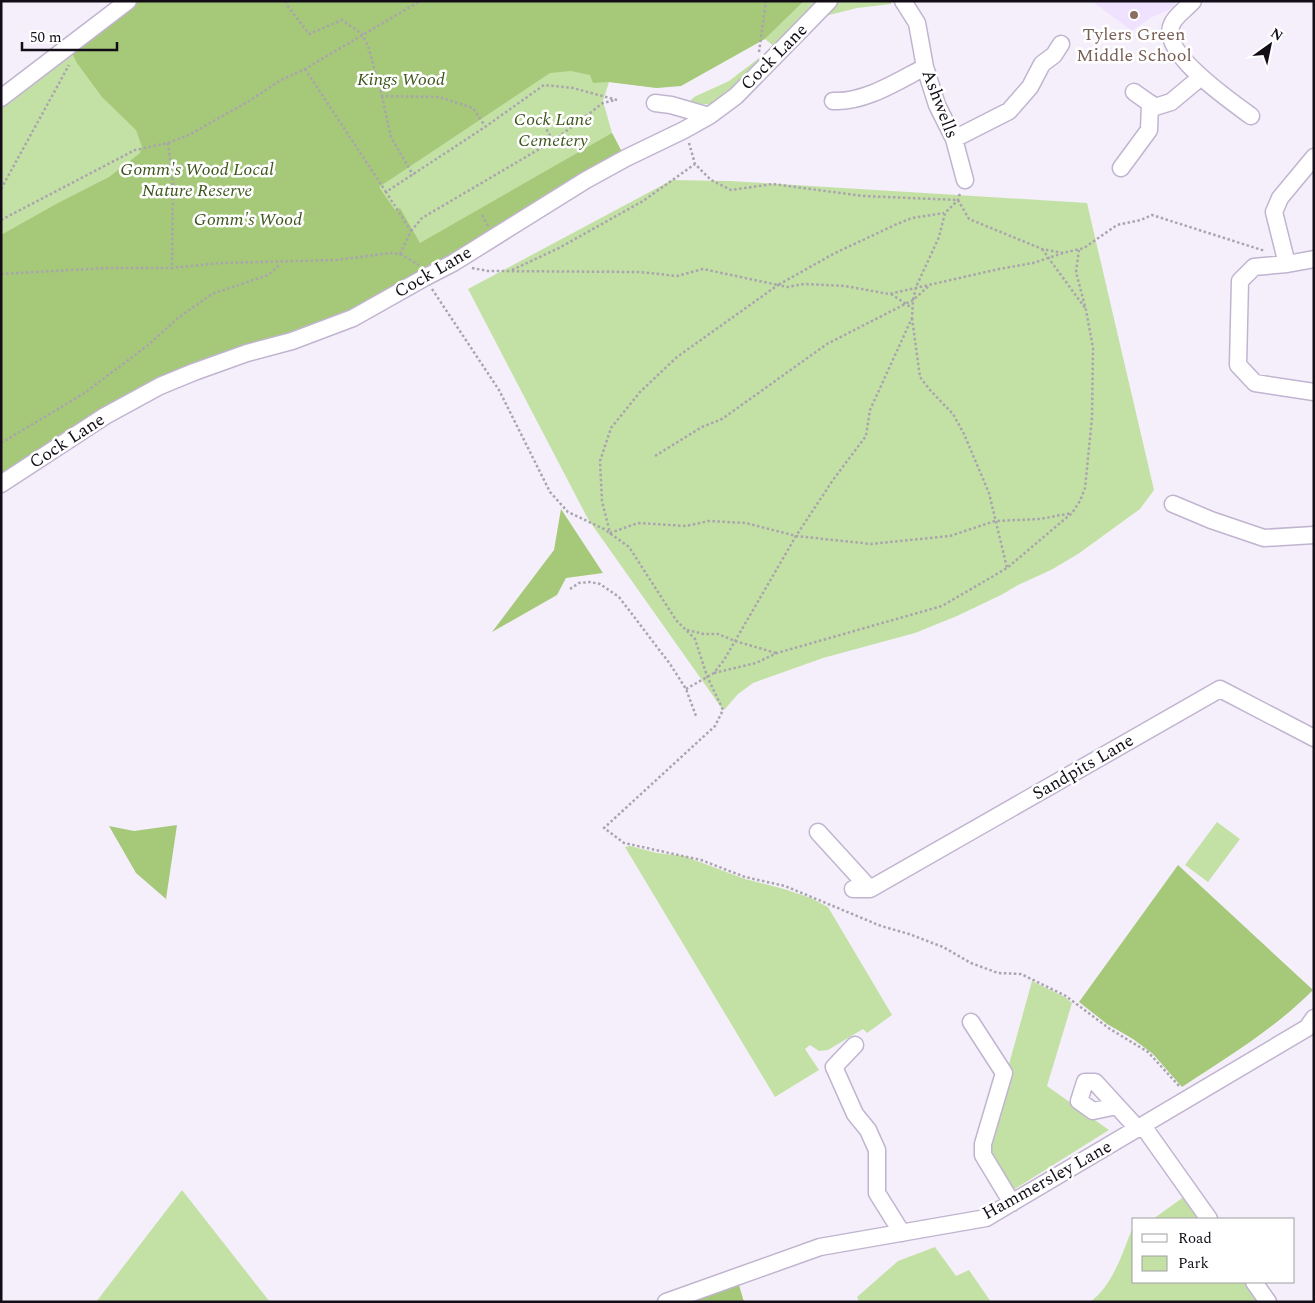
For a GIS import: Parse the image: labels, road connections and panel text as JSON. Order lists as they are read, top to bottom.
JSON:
{
  "streets": {
    "street": [
      "Cock Lane",
      "Ashwells",
      "Sandpits Lane",
      "Hammersley Lane"
    ]
  },
  "parks": [
    "Kings Wood",
    "Cock Lane Cemetery",
    "Gomm's Wood Local Nature Reserve",
    "Gomm's Wood"
  ],
  "places": ["Tylers Green Middle School"],
  "legend": ["Road", "Park"],
  "scale_bar": "50 m",
  "north": "top right"
}
